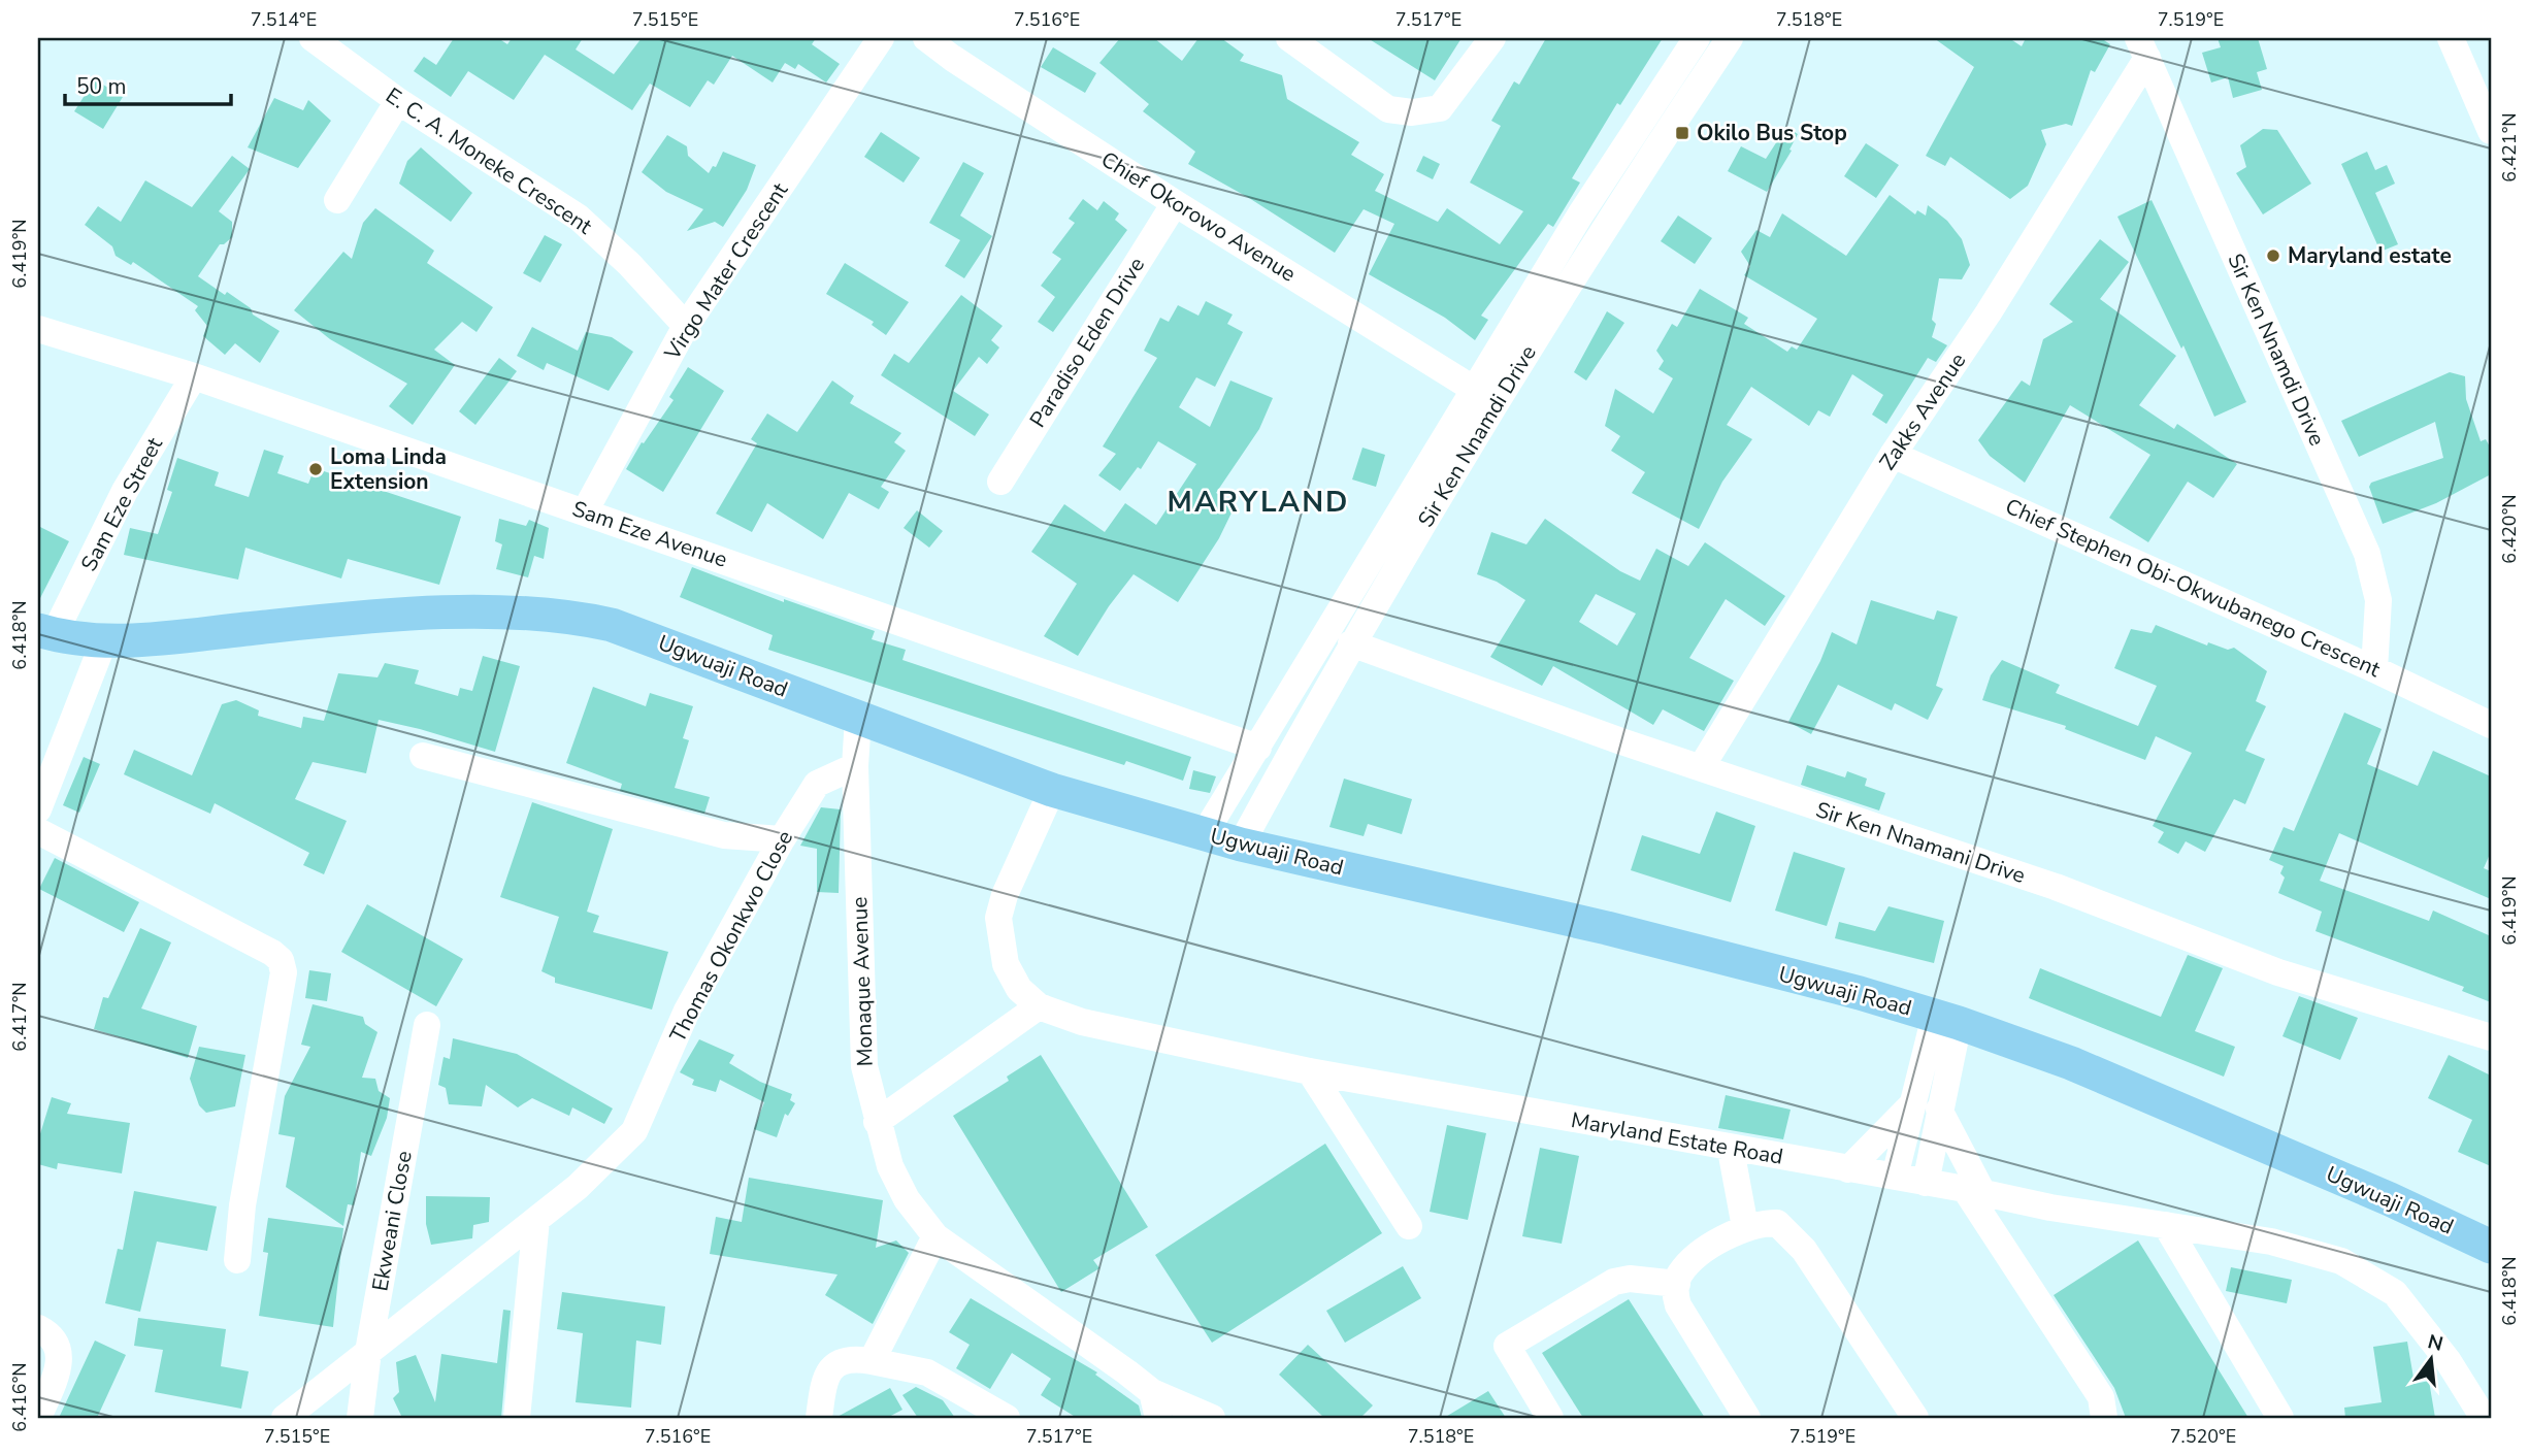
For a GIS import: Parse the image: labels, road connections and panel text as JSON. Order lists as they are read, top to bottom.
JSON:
{
  "streets": {
    "main road": ["Ugwuaji Road"],
    "street": [
      "E. C. A. Moneke Crescent",
      "Chief Okorowo Avenue",
      "Virgo Mater Crescent",
      "Paradiso Eden Drive",
      "Sir Ken Nnamdi Drive",
      "Zakks Avenue",
      "Sam Eze Street",
      "Sam Eze Avenue",
      "Chief Stephen Obi-Okwubanego Crescent",
      "Sir Ken Nnamani Drive",
      "Thomas Okonkwo Close",
      "Monaque Avenue",
      "Maryland Estate Road",
      "Ekweani Close"
    ]
  },
  "crossings": [
    ["E. C. A. Moneke Crescent", "Virgo Mater Crescent"],
    ["Chief Okorowo Avenue", "Paradiso Eden Drive"],
    ["Chief Okorowo Avenue", "Sir Ken Nnamdi Drive"],
    ["Virgo Mater Crescent", "Sam Eze Avenue"],
    ["Sir Ken Nnamdi Drive", "Zakks Avenue"],
    ["Sir Ken Nnamdi Drive", "Sam Eze Avenue"],
    ["Sir Ken Nnamdi Drive", "Chief Stephen Obi-Okwubanego Crescent"],
    ["Sir Ken Nnamdi Drive", "Ugwuaji Road"],
    ["Sir Ken Nnamdi Drive", "Sir Ken Nnamani Drive"],
    ["Zakks Avenue", "Chief Stephen Obi-Okwubanego Crescent"],
    ["Zakks Avenue", "Sir Ken Nnamani Drive"],
    ["Sam Eze Street", "Sam Eze Avenue"],
    ["Sam Eze Street", "Ugwuaji Road"],
    ["Ugwuaji Road", "Monaque Avenue"],
    ["Ugwuaji Road", "Maryland Estate Road"],
    ["Thomas Okonkwo Close", "Monaque Avenue"],
    ["Thomas Okonkwo Close", "Ekweani Close"]
  ],
  "districts": ["MARYLAND"],
  "places": {
    "transit": ["Okilo Bus Stop"],
    "other": ["Maryland estate", "Loma Linda Extension"]
  },
  "scale_bar": "50 m",
  "north": "top",
  "coordinates": [
    "7.514°E",
    "7.515°E",
    "7.516°E",
    "7.517°E",
    "7.518°E",
    "7.519°E",
    "6.421°N",
    "6.419°N",
    "6.420°N",
    "6.418°N",
    "6.417°N",
    "6.416°N",
    "7.520°E"
  ]
}
